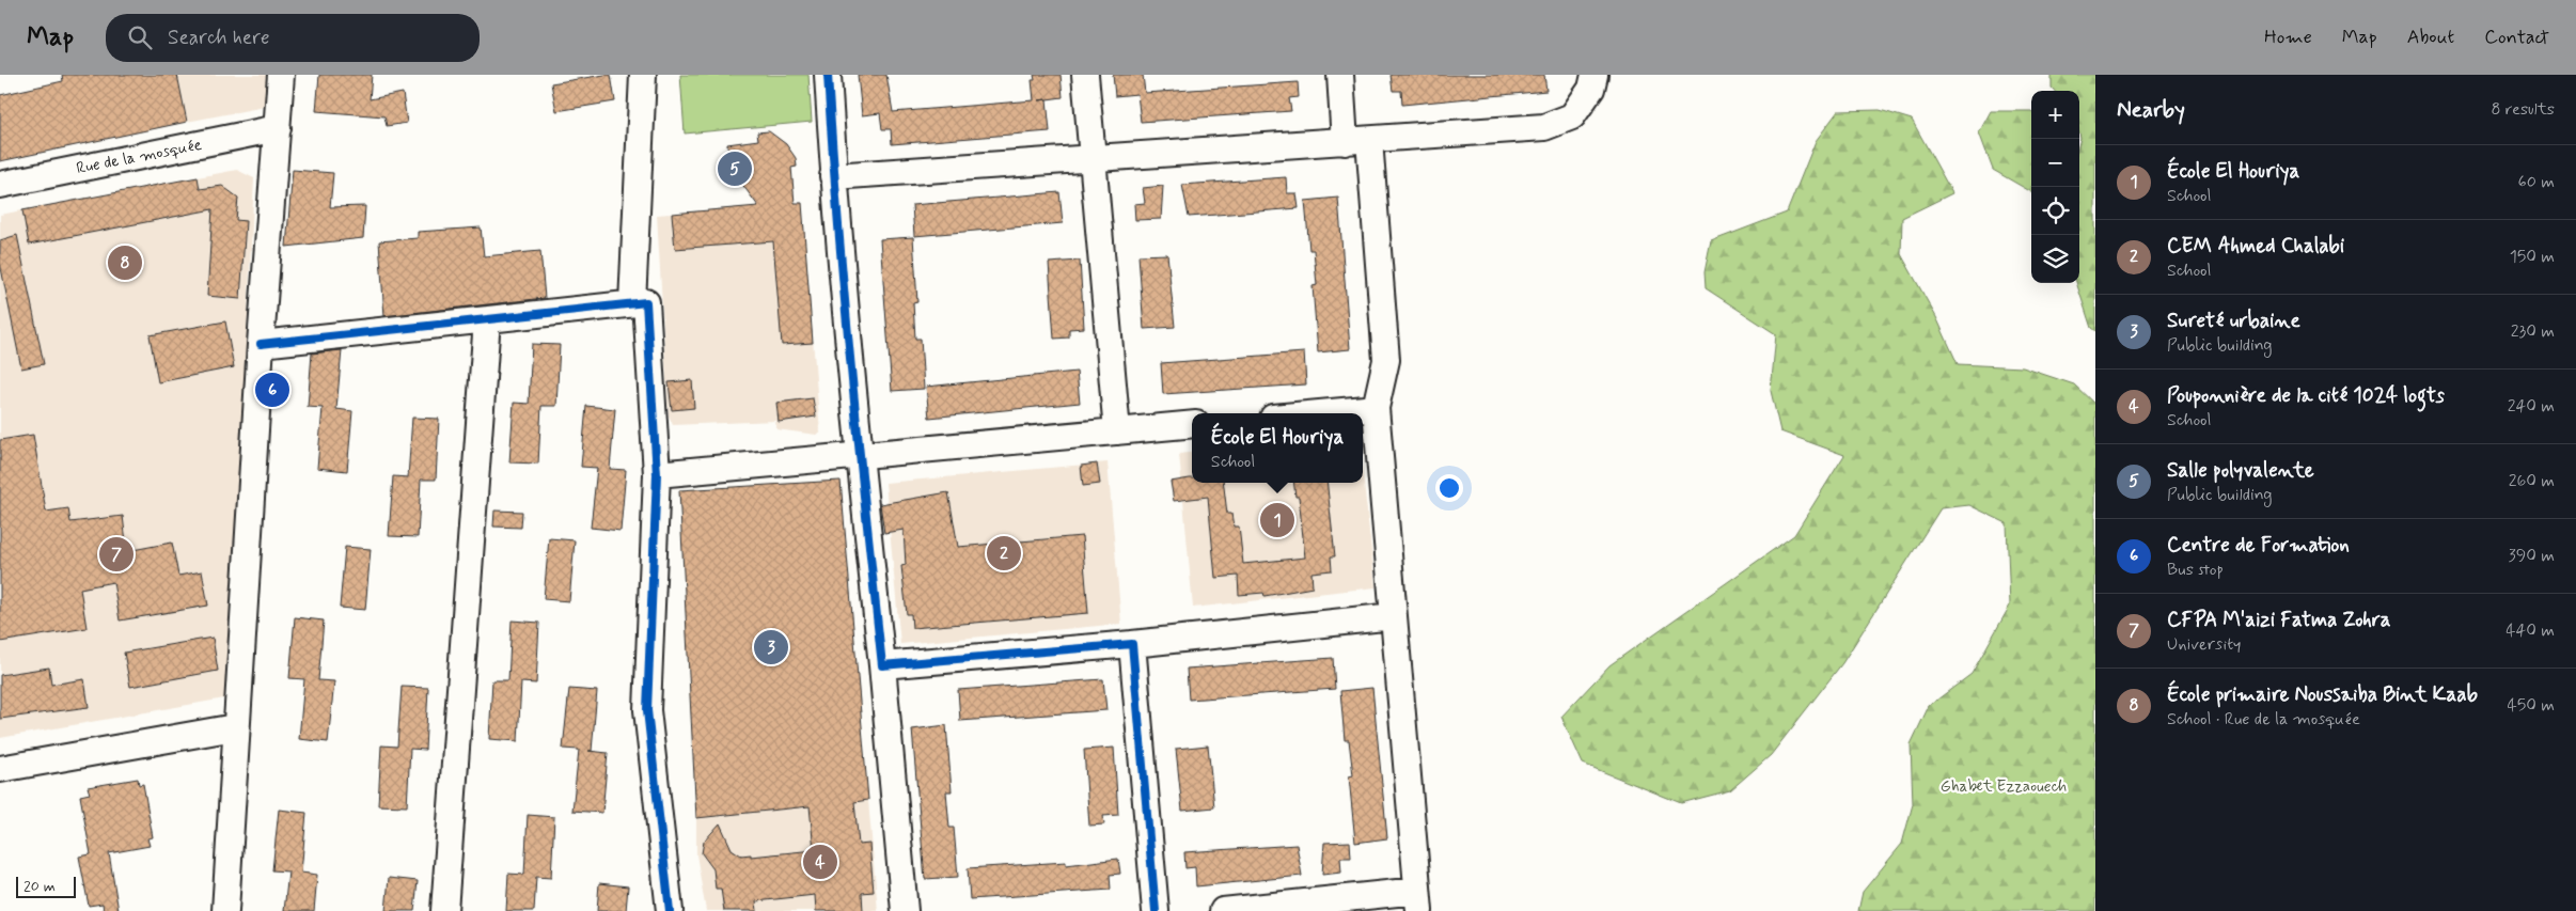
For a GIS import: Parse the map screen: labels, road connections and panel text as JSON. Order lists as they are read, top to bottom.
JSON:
{
  "streets": {
    "street": ["Rue de la mosquée"]
  },
  "parks": ["Ghabet Ezzaouech"],
  "scale_bar": "20 m",
  "page": {
    "header": "Map",
    "search": "Search here",
    "nav": [
      "Home",
      "Map",
      "About",
      "Contact"
    ],
    "heading": ["Nearby", "8 results"],
    "map_buttons": ["+", "−"],
    "list": [
      {
        "mark": "1",
        "name": "École El Houriya",
        "note": "School",
        "value": "60 m"
      },
      {
        "mark": "2",
        "name": "CEM Ahmed Chalabi",
        "note": "School",
        "value": "150 m"
      },
      {
        "mark": "3",
        "name": "Sureté urbaine",
        "note": "Public building",
        "value": "230 m"
      },
      {
        "mark": "4",
        "name": "Pouponnière de la cité 1024 logts",
        "note": "School",
        "value": "240 m"
      },
      {
        "mark": "5",
        "name": "Salle polyvalente",
        "note": "Public building",
        "value": "260 m"
      },
      {
        "mark": "6",
        "name": "Centre de Formation",
        "note": "Bus stop",
        "value": "390 m"
      },
      {
        "mark": "7",
        "name": "CFPA M'aizi Fatma Zohra",
        "note": "University",
        "value": "440 m"
      },
      {
        "mark": "8",
        "name": "École primaire Noussaiba Bint Kaab",
        "note": "School · Rue de la mosquée",
        "value": "450 m"
      }
    ],
    "pins": [
      "5",
      "8",
      "6",
      "1",
      "2",
      "7",
      "3",
      "4"
    ],
    "popup": ["École El Houriya", "School"],
    "scale": "20 m"
  }
}
